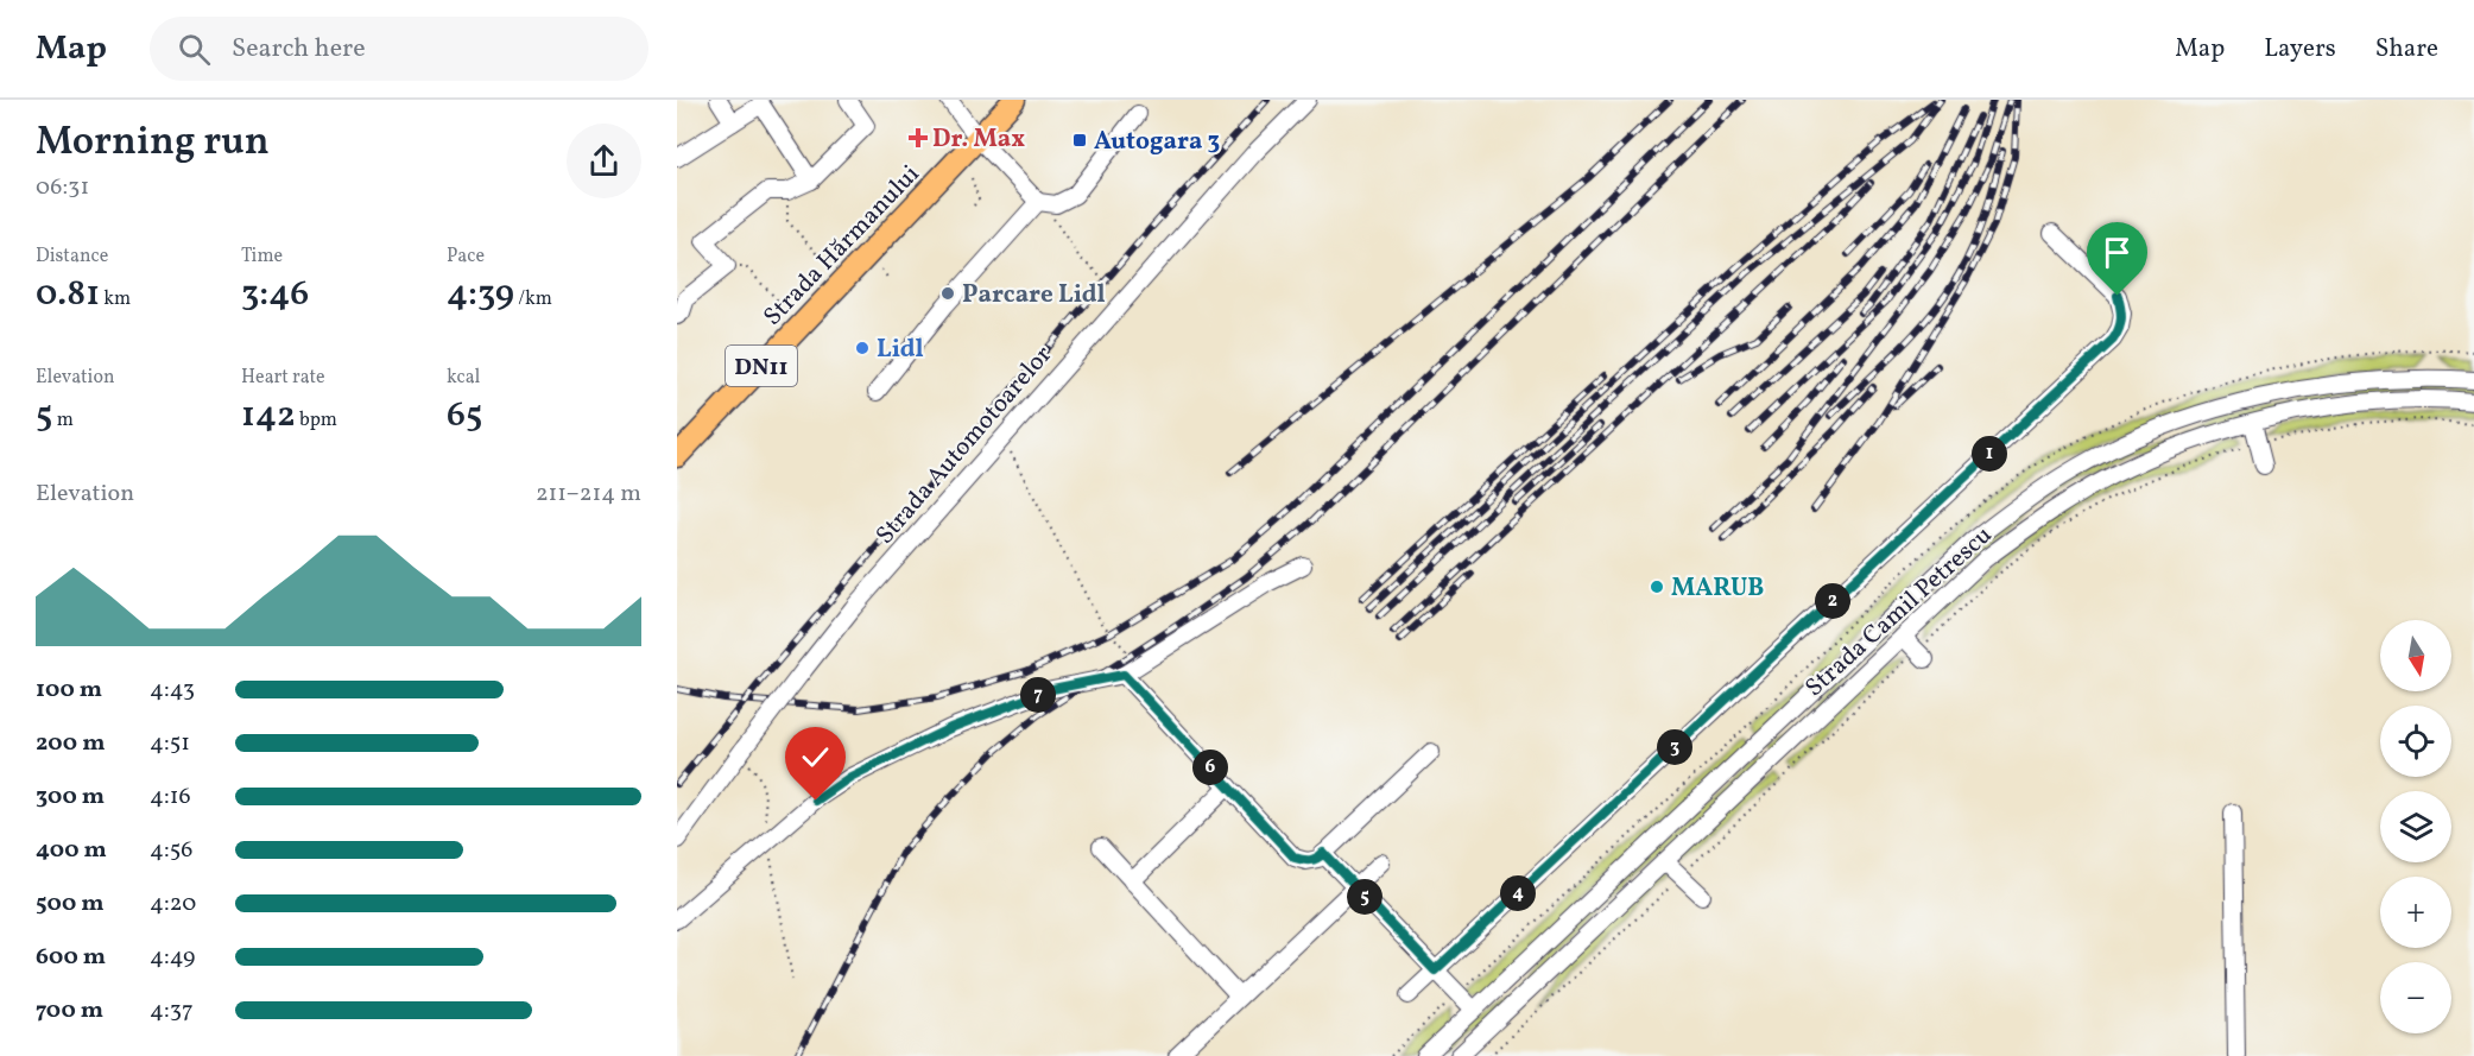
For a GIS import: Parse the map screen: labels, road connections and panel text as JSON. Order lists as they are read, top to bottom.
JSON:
{
  "streets": {
    "main road": ["Strada Hărmanului", "DN11"],
    "street": ["Strada Automotoarelor", "Strada Camil Petrescu"]
  },
  "places": {
    "health": ["Dr. Max"],
    "transit": ["Autogara 3"],
    "other": ["Parcare Lidl", "Lidl", "MARUB"]
  },
  "north": "bottom",
  "page": {
    "header": "Map",
    "search": "Search here",
    "nav": ["Map", "Layers", "Share"],
    "heading": ["Morning run", "06:31"],
    "stats": [
      ["Distance", "0.81 km"],
      ["Time", "3:46"],
      ["Pace", "4:39 /km"],
      ["Elevation", "5 m"],
      ["Heart rate", "142 bpm"],
      ["kcal", "65"]
    ],
    "pins": [
      "1",
      "2",
      "7",
      "3",
      "6",
      "4",
      "5"
    ],
    "chart": ["Elevation", "211–214 m"],
    "map_buttons": ["+", "−"],
    "list": [
      {
        "name": "100 m",
        "note": "4:43"
      },
      {
        "name": "200 m",
        "note": "4:51"
      },
      {
        "name": "300 m",
        "note": "4:16"
      },
      {
        "name": "400 m",
        "note": "4:56"
      },
      {
        "name": "500 m",
        "note": "4:20"
      },
      {
        "name": "600 m",
        "note": "4:49"
      },
      {
        "name": "700 m",
        "note": "4:37"
      }
    ]
  }
}
